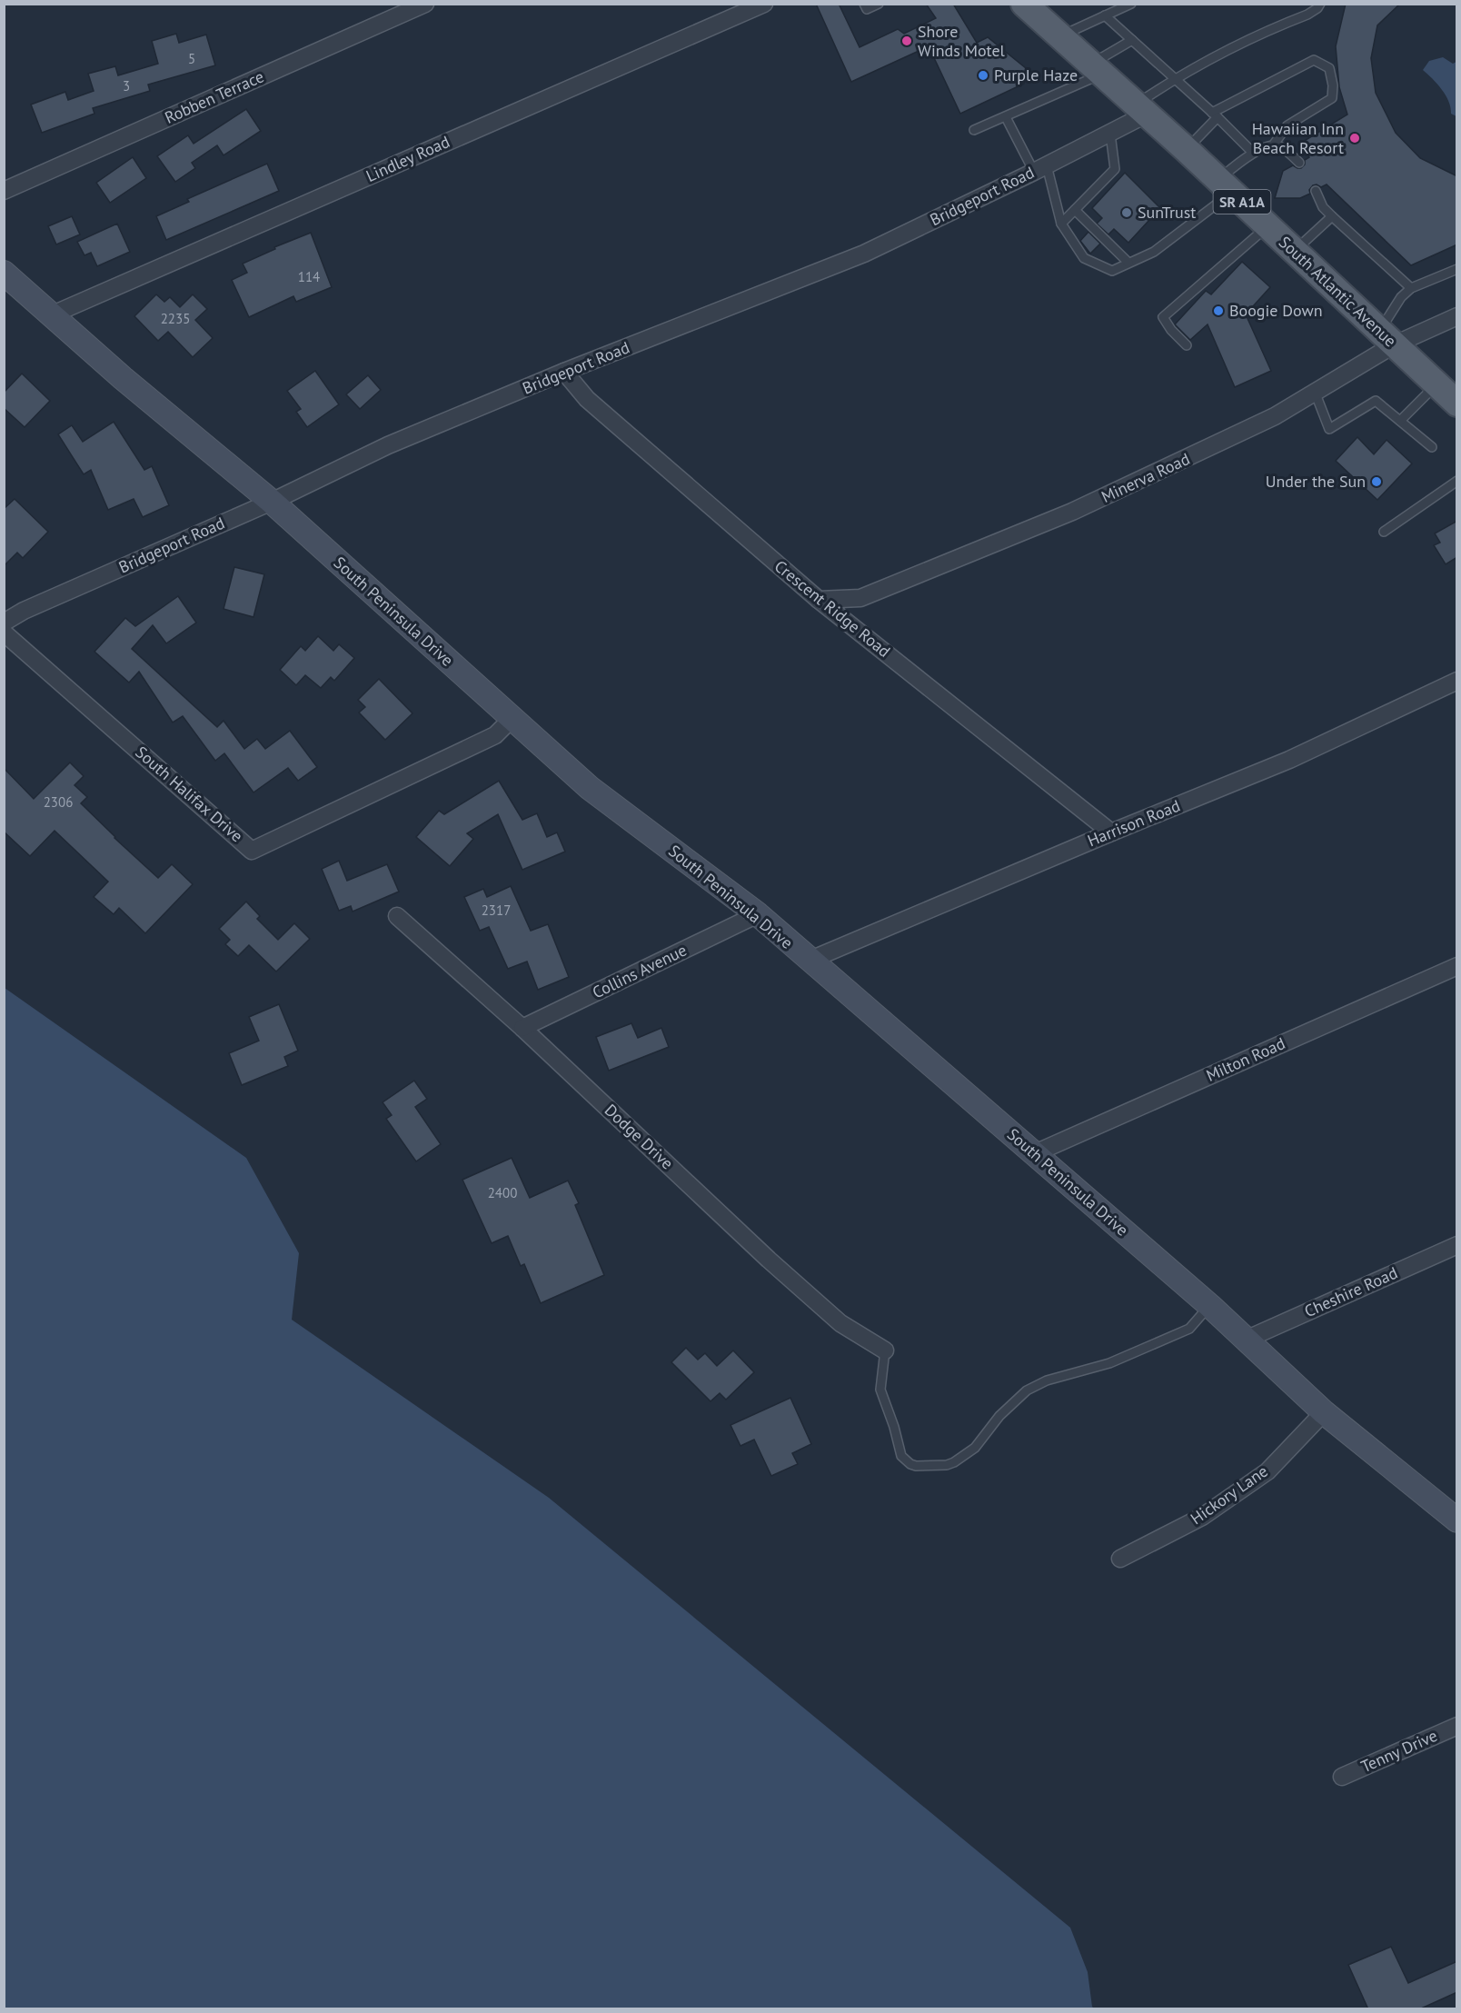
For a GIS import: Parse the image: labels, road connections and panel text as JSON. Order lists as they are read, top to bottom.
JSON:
{
  "streets": {
    "main road": ["SR A1A", "South Atlantic Avenue", "South Peninsula Drive"],
    "street": [
      "Robben Terrace",
      "Lindley Road",
      "Bridgeport Road",
      "Minerva Road",
      "Crescent Ridge Road",
      "South Halifax Drive",
      "Harrison Road",
      "Collins Avenue",
      "Milton Road",
      "Dodge Drive",
      "Cheshire Road",
      "Hickory Lane",
      "Tenny Drive"
    ]
  },
  "crossings": [
    ["Lindley Road", "South Peninsula Drive"],
    ["Bridgeport Road", "South Atlantic Avenue"],
    ["Bridgeport Road", "Crescent Ridge Road"],
    ["Bridgeport Road", "South Peninsula Drive"],
    ["South Atlantic Avenue", "Minerva Road"],
    ["Minerva Road", "Crescent Ridge Road"],
    ["Crescent Ridge Road", "Harrison Road"],
    ["South Peninsula Drive", "South Halifax Drive"],
    ["South Peninsula Drive", "Harrison Road"],
    ["South Peninsula Drive", "Collins Avenue"],
    ["South Peninsula Drive", "Milton Road"],
    ["South Peninsula Drive", "Cheshire Road"],
    ["South Peninsula Drive", "Hickory Lane"],
    ["Collins Avenue", "Dodge Drive"]
  ],
  "places": [
    "Shore Winds Motel",
    "Purple Haze",
    "Hawaiian Inn Beach Resort",
    "SunTrust",
    "Boogie Down",
    "Under the Sun"
  ],
  "house_numbers": [
    "5",
    "3",
    "114",
    "2235",
    "2306",
    "2317",
    "2400"
  ]
}
